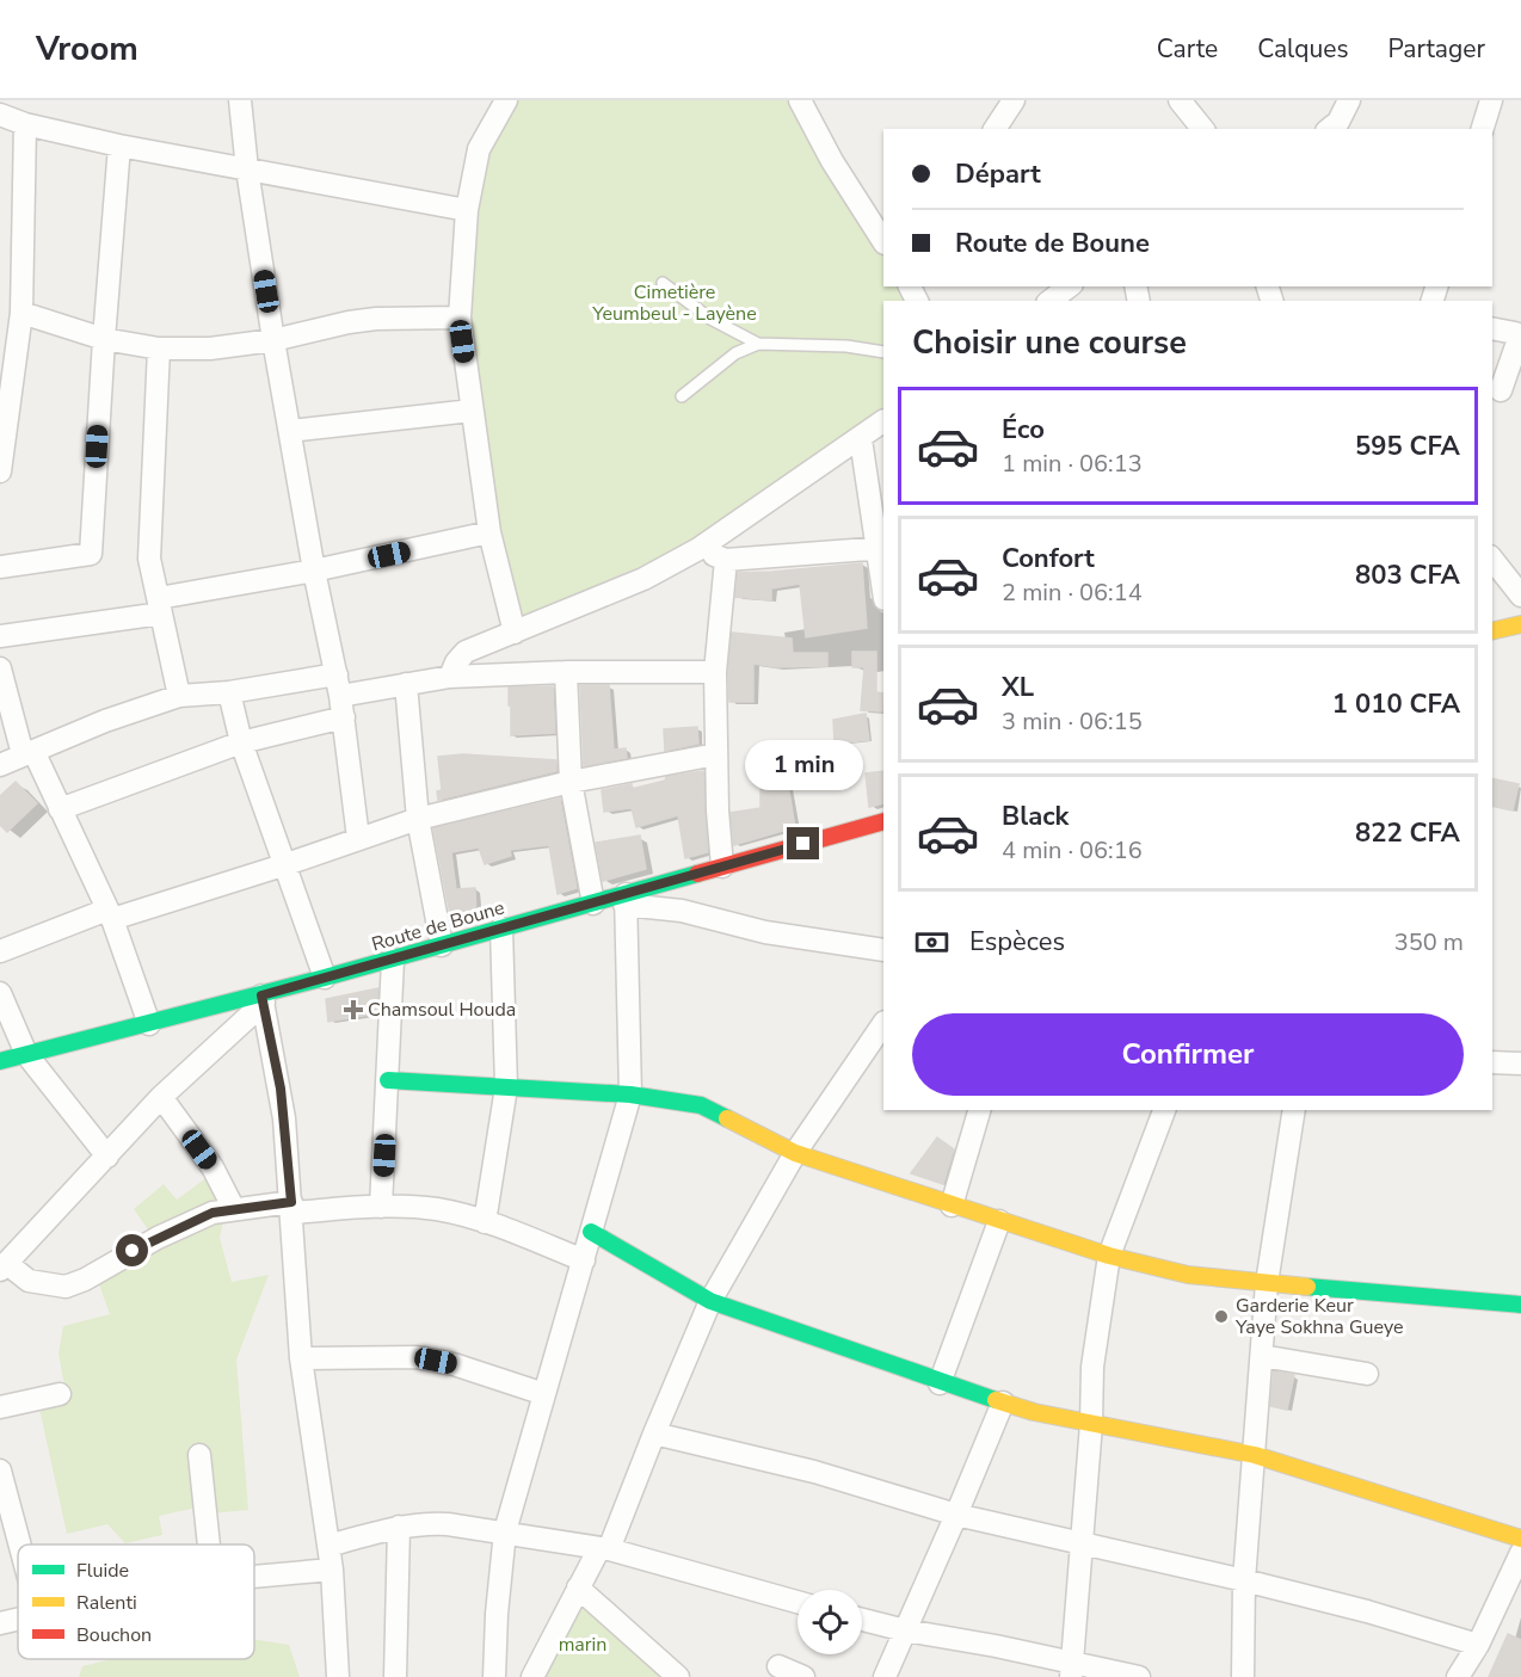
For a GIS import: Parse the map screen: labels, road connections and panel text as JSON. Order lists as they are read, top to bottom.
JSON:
{
  "streets": {
    "street": ["Route de Boune"]
  },
  "parks": ["Cimetière Yeumbeul - Layène", "marin"],
  "places": {
    "health": ["Chamsoul Houda"],
    "other": ["Garderie Keur Yaye Sokhna Gueye"]
  },
  "legend": ["Fluide", "Ralenti", "Bouchon"],
  "page": {
    "header": "Vroom",
    "nav": ["Carte", "Calques", "Partager"],
    "banner": ["Départ", "Route de Boune"],
    "heading": "Choisir une course",
    "list": [
      {
        "name": "Éco",
        "note": "1 min · 06:13",
        "value": "595 CFA"
      },
      {
        "name": "Confort",
        "note": "2 min · 06:14",
        "value": "803 CFA"
      },
      {
        "name": "XL",
        "note": "3 min · 06:15",
        "value": "1 010 CFA"
      },
      {
        "name": "Black",
        "note": "4 min · 06:16",
        "value": "822 CFA"
      }
    ],
    "bubble": "1 min",
    "pay": ["Espèces", "350 m"],
    "buttons": "Confirmer"
  }
}
